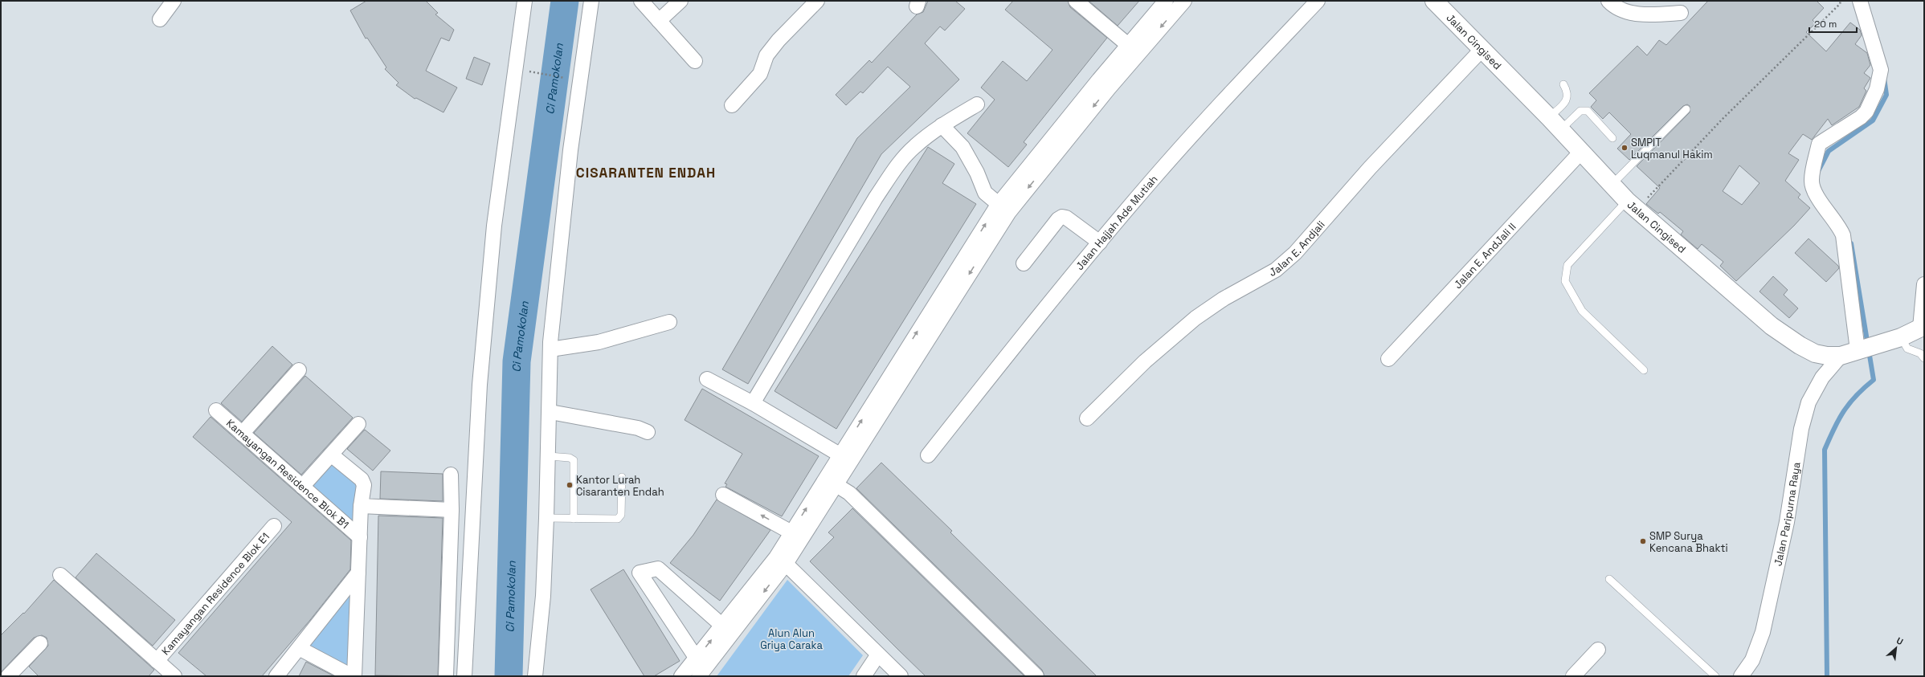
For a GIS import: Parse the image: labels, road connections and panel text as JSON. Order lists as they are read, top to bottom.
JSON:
{
  "streets": {
    "main road": ["Jalan Cingised"],
    "street": [
      "Jalan Hajjah Ade Mutiah",
      "Jalan E. Andjali",
      "Jalan E. AndJali II",
      "Kamayangan Residence Blok B1",
      "Jalan Paripurna Raya",
      "Kamayangan Residence Blok E1"
    ]
  },
  "crossings": [
    ["Jalan Cingised", "Jalan E. Andjali"],
    ["Jalan Cingised", "Jalan E. AndJali II"],
    ["Jalan Cingised", "Jalan Paripurna Raya"]
  ],
  "districts": ["CISARANTEN ENDAH"],
  "water": ["Ci Pamokolan"],
  "parks": ["Alun Alun Griya Caraka"],
  "places": ["SMPIT Luqmanul Hakim", "Kantor Lurah Cisaranten Endah", "SMP Surya Kencana Bhakti"],
  "scale_bar": "20 m",
  "north": "top right"
}
